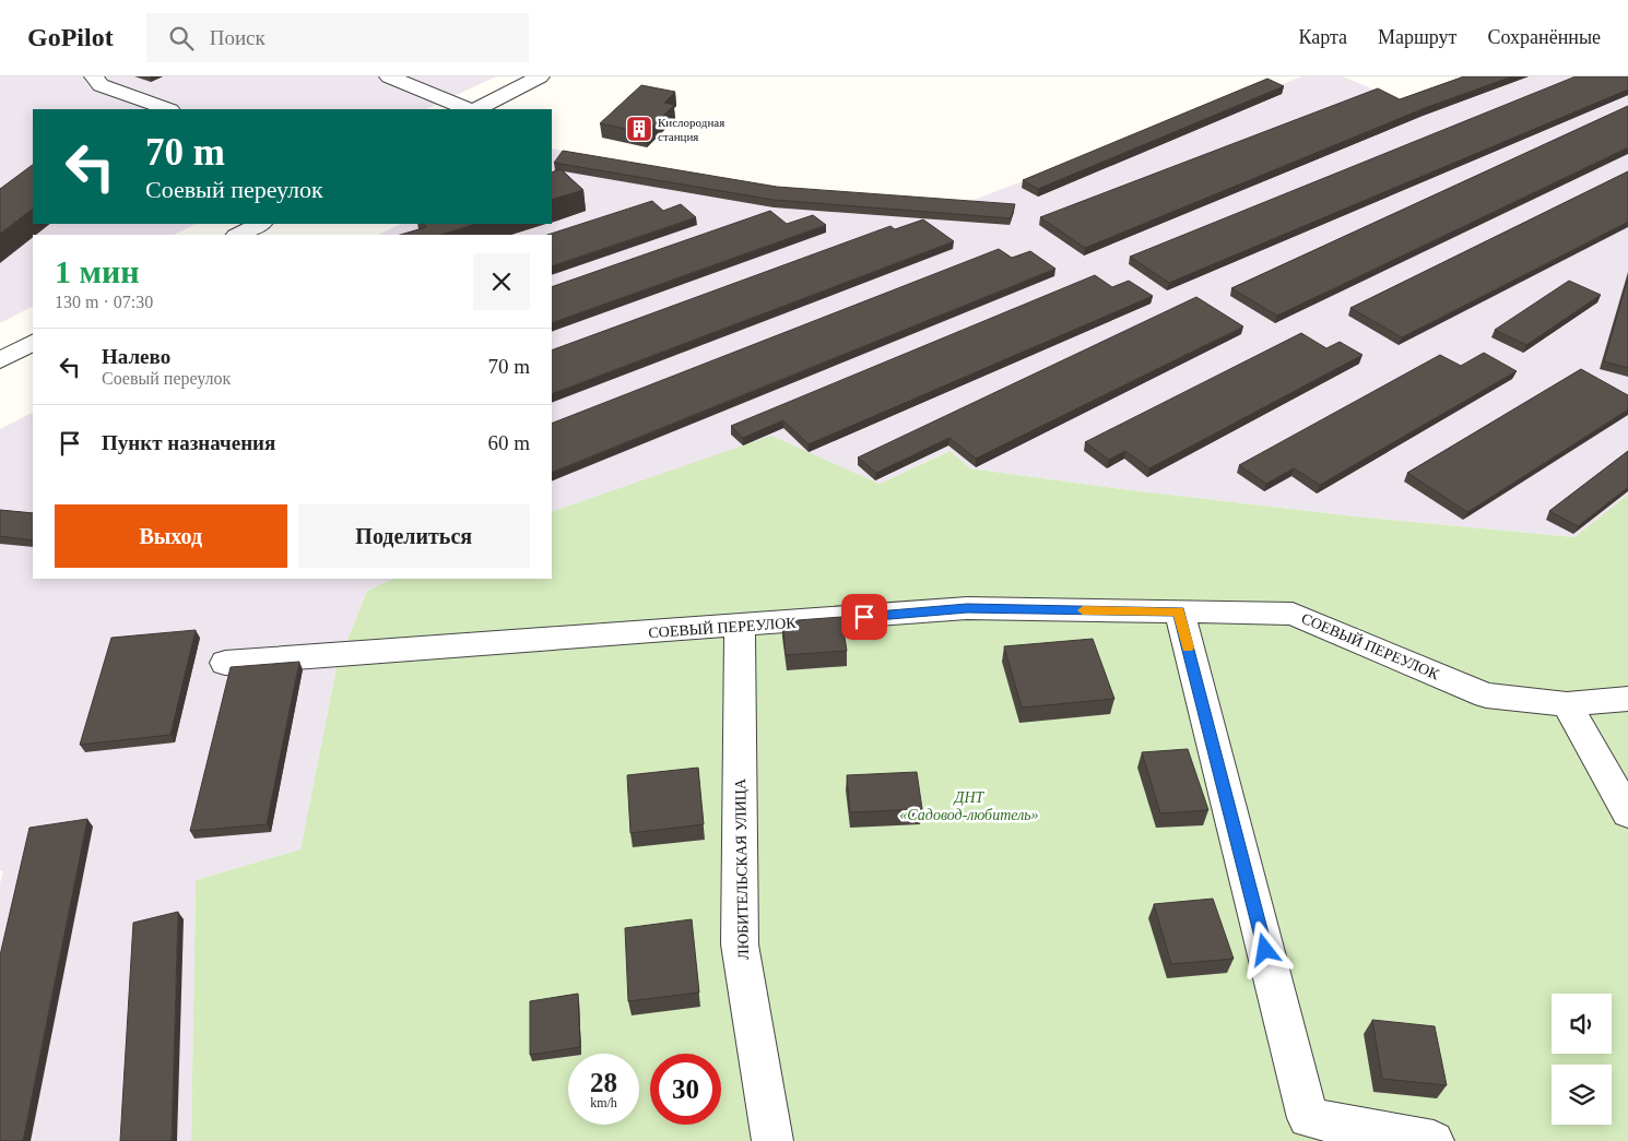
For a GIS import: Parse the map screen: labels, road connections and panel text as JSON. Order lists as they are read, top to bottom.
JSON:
{
  "streets": {
    "street": ["СОЕВЫЙ ПЕРЕУЛОК", "ЛЮБИТЕЛЬСКАЯ УЛИЦА"]
  },
  "crossings": [
    ["СОЕВЫЙ ПЕРЕУЛОК", "ЛЮБИТЕЛЬСКАЯ УЛИЦА"]
  ],
  "parks": ["ДНТ «Садовод-любитель»"],
  "places": {
    "building": ["Кислородная станция"]
  },
  "page": {
    "header": "GoPilot",
    "search": "Поиск",
    "nav": ["Карта", "Маршрут", "Сохранённые"],
    "turn": ["70 m", "Соевый переулок"],
    "heading": ["1 мин", "130 m · 07:30"],
    "list": [
      {
        "name": "Налево",
        "note": "Соевый переулок",
        "value": "70 m"
      },
      {
        "name": "Пункт назначения",
        "value": "60 m"
      }
    ],
    "buttons": ["Выход", "Поделиться"],
    "speed": "28 km/h",
    "limit": "30"
  }
}
